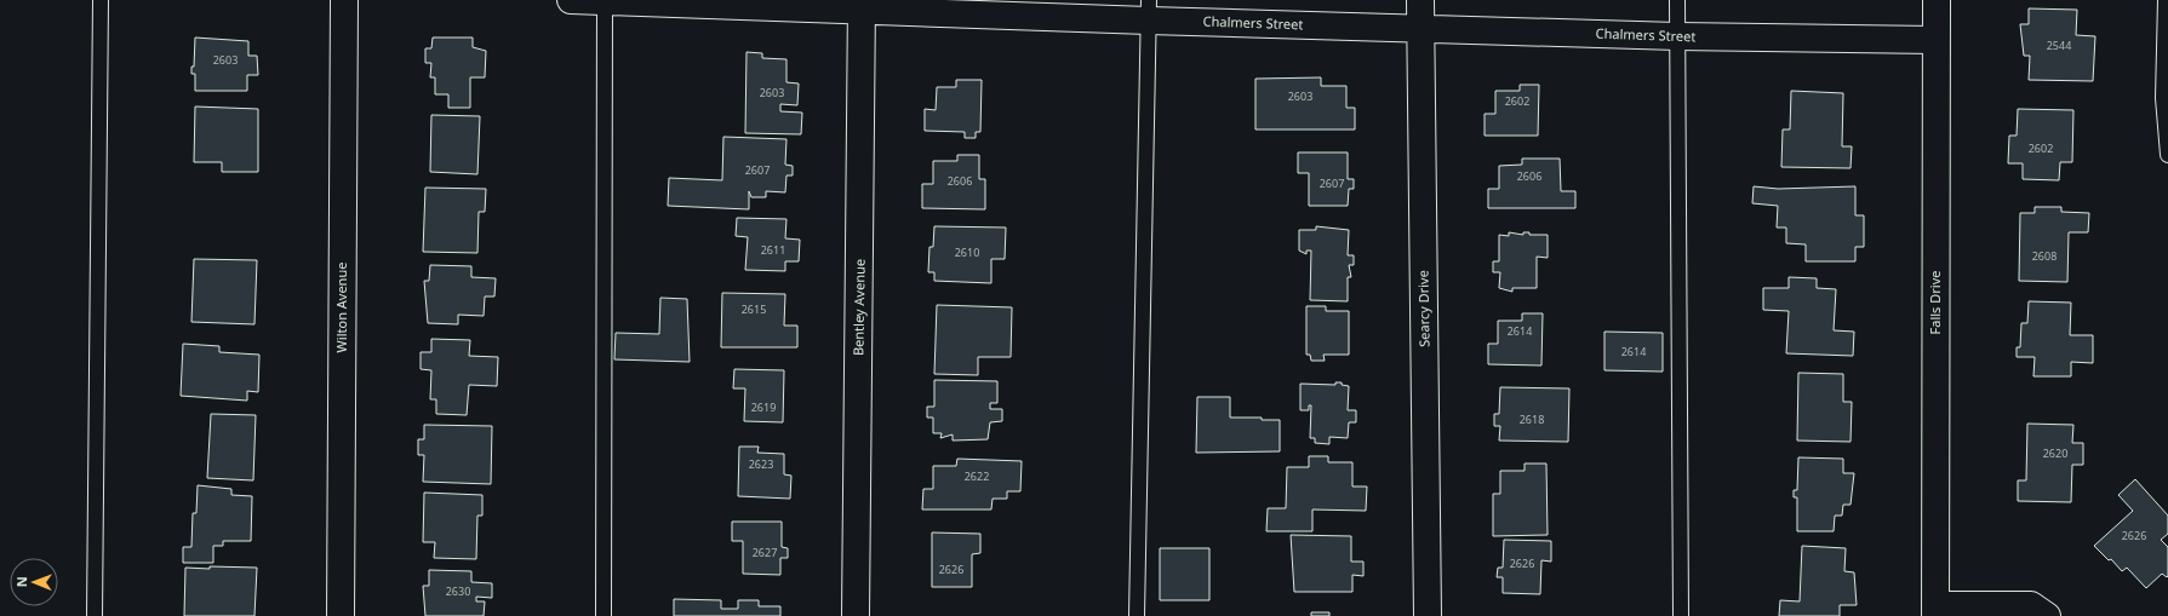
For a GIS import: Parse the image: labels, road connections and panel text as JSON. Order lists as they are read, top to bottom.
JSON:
{
  "streets": {
    "street": [
      "Chalmers Street",
      "Falls Drive",
      "Wilton Avenue",
      "Bentley Avenue",
      "Searcy Drive"
    ]
  },
  "crossings": [
    ["Chalmers Street", "Falls Drive"],
    ["Chalmers Street", "Bentley Avenue"],
    ["Chalmers Street", "Searcy Drive"]
  ],
  "house_numbers": [
    "2544",
    "2603",
    "2603",
    "2603",
    "2602",
    "2602",
    "2607",
    "2606",
    "2606",
    "2607",
    "2611",
    "2610",
    "2608",
    "2615",
    "2614",
    "2614",
    "2619",
    "2618",
    "2620",
    "2623",
    "2622",
    "2626",
    "2627",
    "2626",
    "2626",
    "2630"
  ],
  "north": "left"
}
